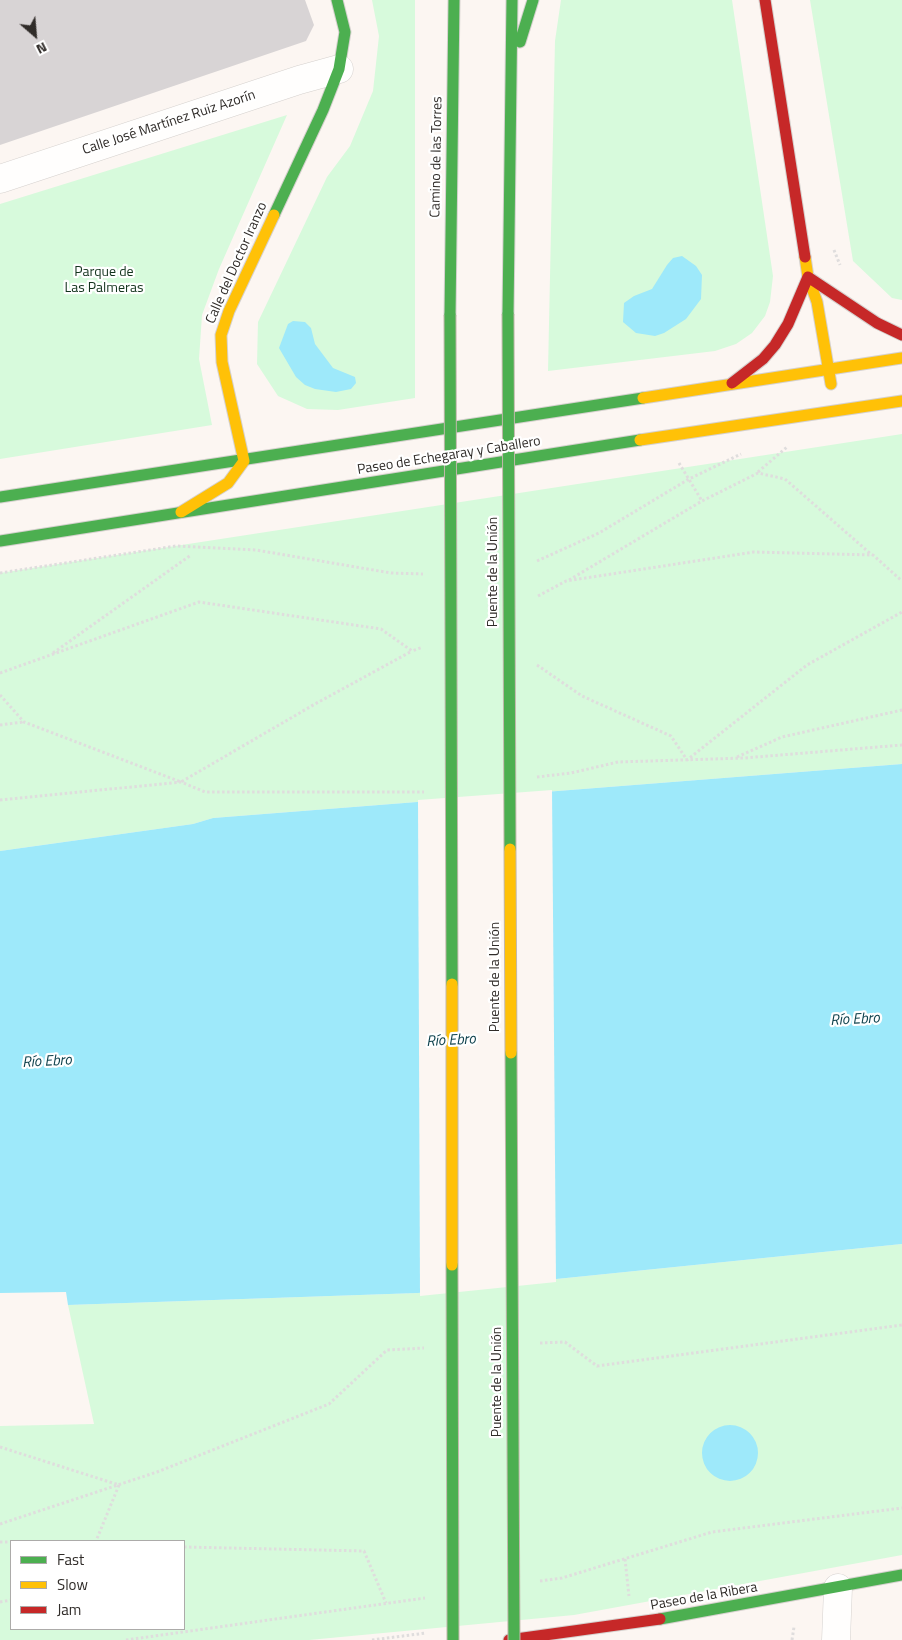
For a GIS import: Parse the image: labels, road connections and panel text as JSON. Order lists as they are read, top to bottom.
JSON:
{
  "streets": {
    "main road": [
      "Camino de las Torres",
      "Calle del Doctor Iranzo",
      "Paseo de Echegaray y Caballero",
      "Puente de la Unión",
      "Paseo de la Ribera"
    ],
    "street": ["Calle José Martínez Ruiz Azorín"]
  },
  "crossings": [
    ["Calle José Martínez Ruiz Azorín", "Calle del Doctor Iranzo"],
    ["Calle del Doctor Iranzo", "Paseo de Echegaray y Caballero"]
  ],
  "water": ["Río Ebro"],
  "parks": ["Parque de Las Palmeras"],
  "legend": ["Fast", "Slow", "Jam"],
  "north": "bottom right"
}
